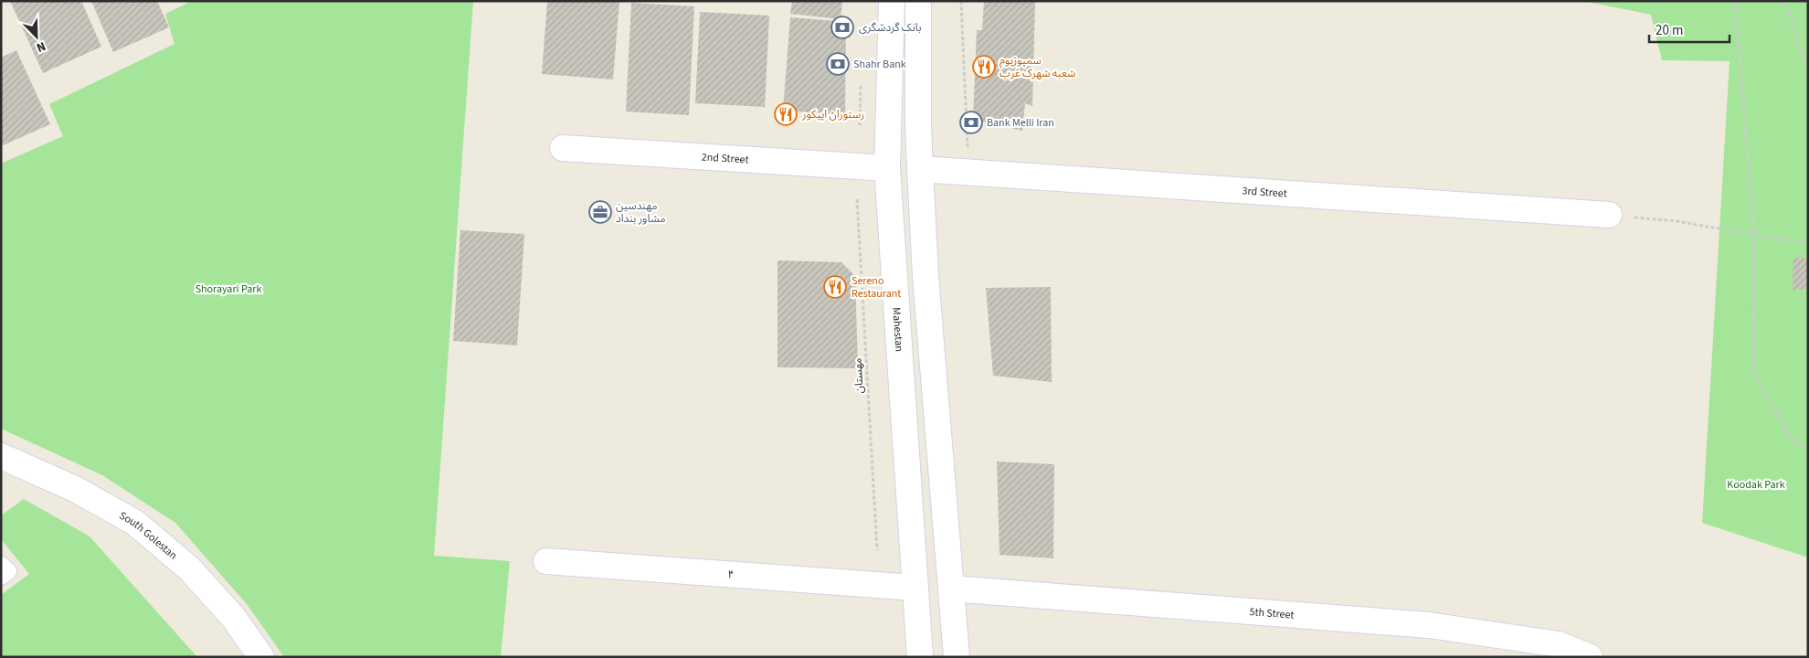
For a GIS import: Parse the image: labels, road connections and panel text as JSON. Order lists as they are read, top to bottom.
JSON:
{
  "streets": {
    "street": [
      "2nd Street",
      "3rd Street",
      "Mahestan",
      "South Golestan",
      "۴",
      "5th Street"
    ],
    "path": ["مهستان"]
  },
  "crossings": [
    ["2nd Street", "3rd Street"],
    ["2nd Street", "Mahestan"],
    ["Mahestan", "۴"],
    ["۴", "5th Street"]
  ],
  "parks": ["Shorayari Park", "Koodak Park"],
  "places": {
    "bank": ["بانک گردشگری", "Shahr Bank", "Bank Melli Iran"],
    "restaurant": ["سمپوزیوم شعبه شهرک غرب", "رستوران اپیکور", "Sereno Restaurant"],
    "office": ["مهندسین مشاور بنداد"]
  },
  "scale_bar": "20 m",
  "north": "bottom right"
}
